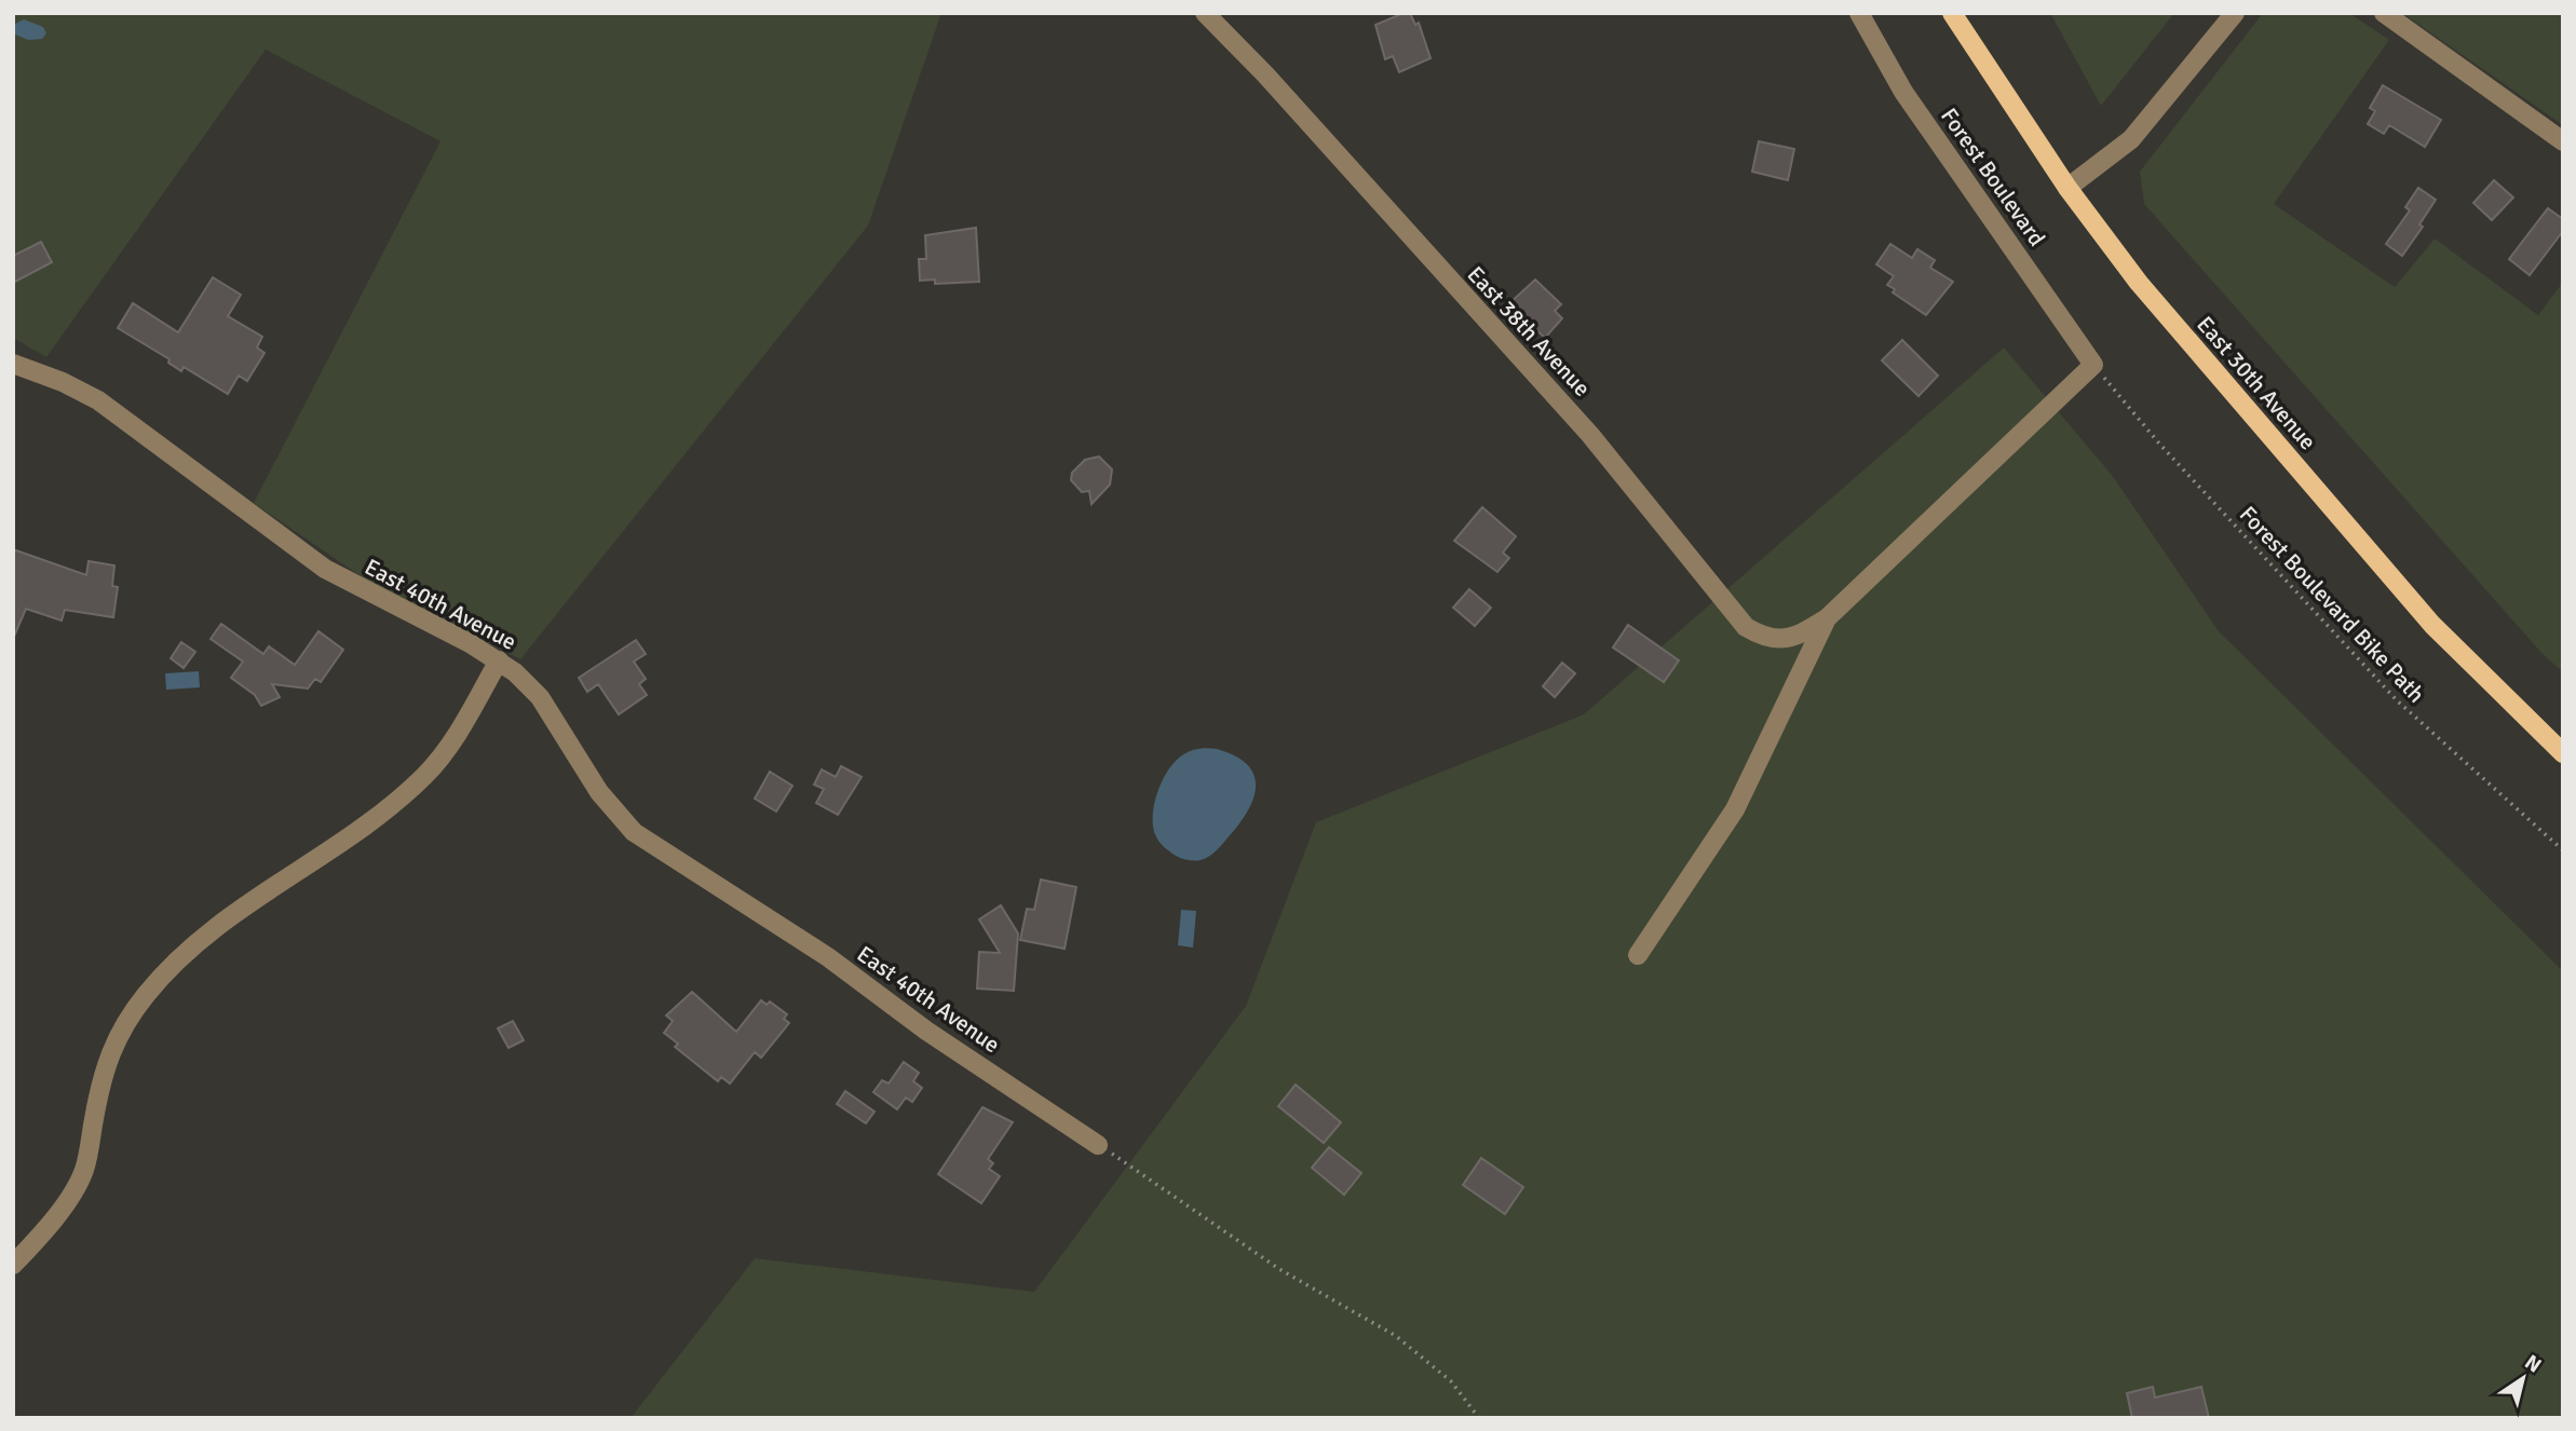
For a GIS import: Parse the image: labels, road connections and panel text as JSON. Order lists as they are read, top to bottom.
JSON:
{
  "streets": {
    "main road": ["East 30th Avenue"],
    "street": ["Forest Boulevard", "East 38th Avenue", "East 40th Avenue"],
    "path": ["Forest Boulevard Bike Path"]
  },
  "crossings": [
    ["Forest Boulevard", "East 38th Avenue"],
    ["Forest Boulevard", "Forest Boulevard Bike Path"],
    ["East 38th Avenue", "Forest Boulevard Bike Path"]
  ],
  "north": "top right"
}
